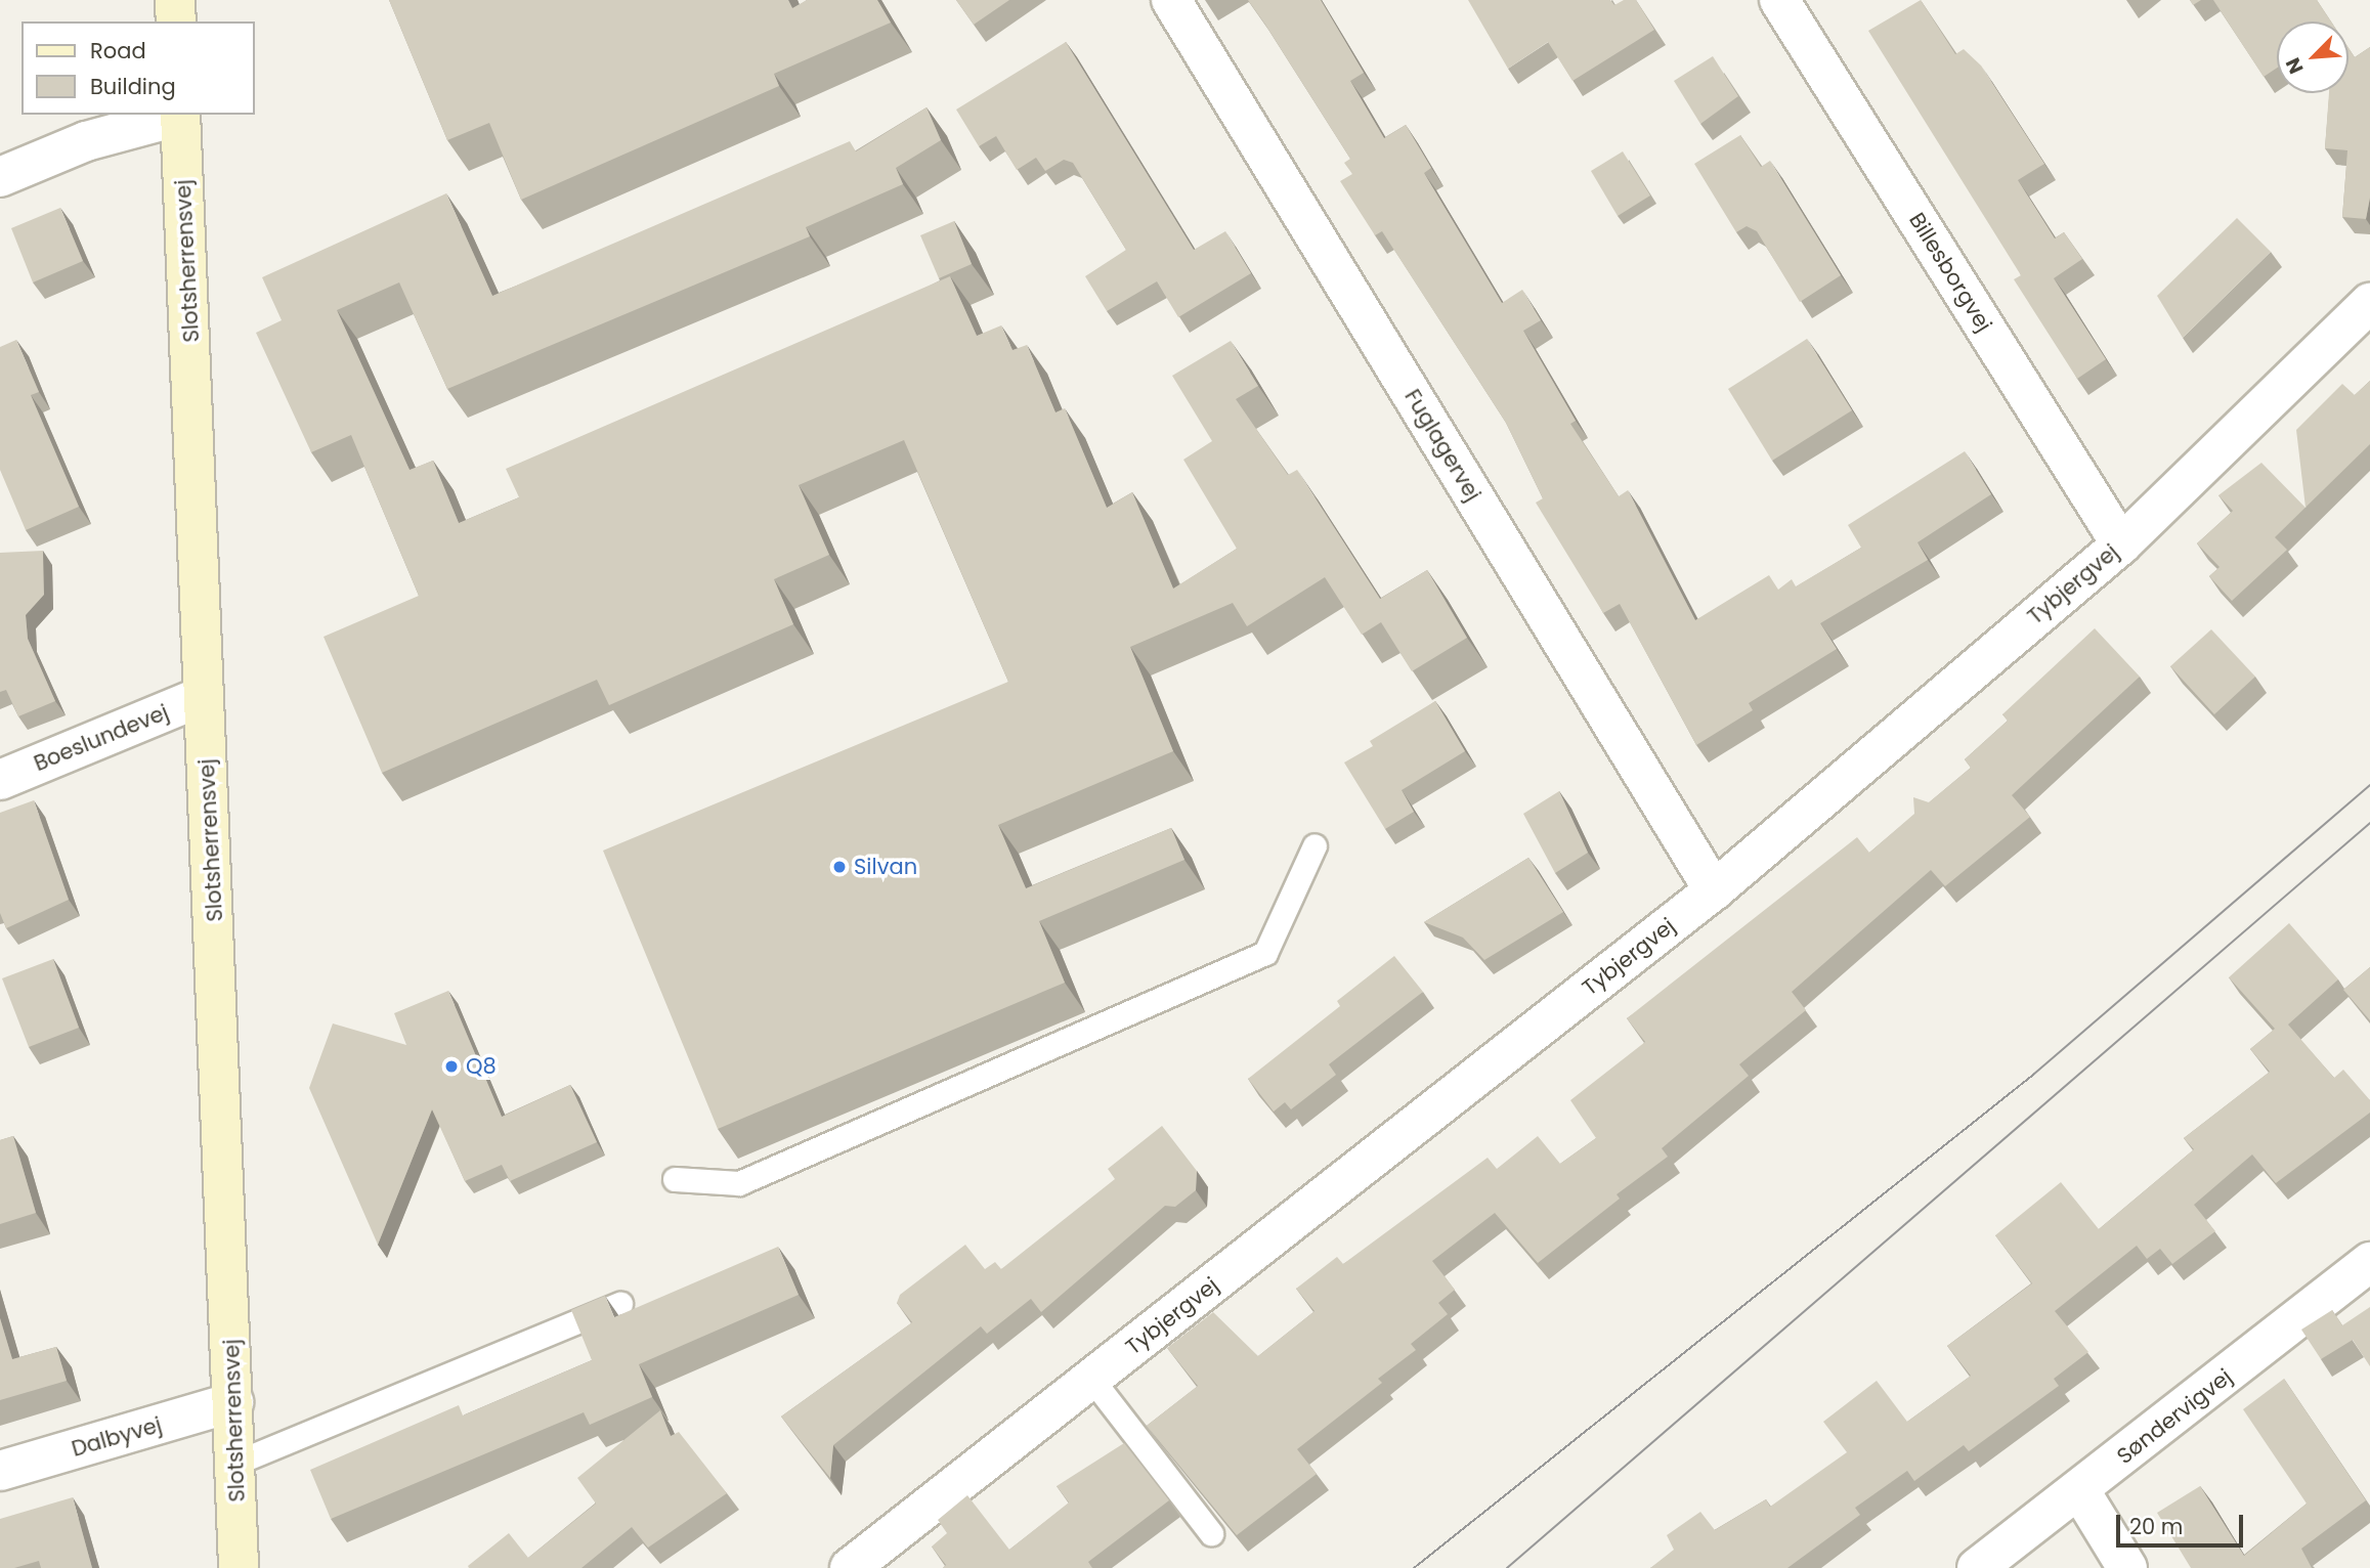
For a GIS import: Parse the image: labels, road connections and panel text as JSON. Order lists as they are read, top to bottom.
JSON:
{
  "streets": {
    "street": [
      "Slotsherrensvej",
      "Billesborgvej",
      "Fuglagervej",
      "Tybjergvej",
      "Boeslundevej",
      "Søndervigvej",
      "Dalbyvej"
    ]
  },
  "crossings": [
    ["Slotsherrensvej", "Boeslundevej"],
    ["Slotsherrensvej", "Dalbyvej"],
    ["Billesborgvej", "Tybjergvej"],
    ["Fuglagervej", "Tybjergvej"]
  ],
  "places": ["Silvan", "Q8"],
  "legend": ["Road", "Building"],
  "scale_bar": "20 m",
  "north": "bottom left"
}
